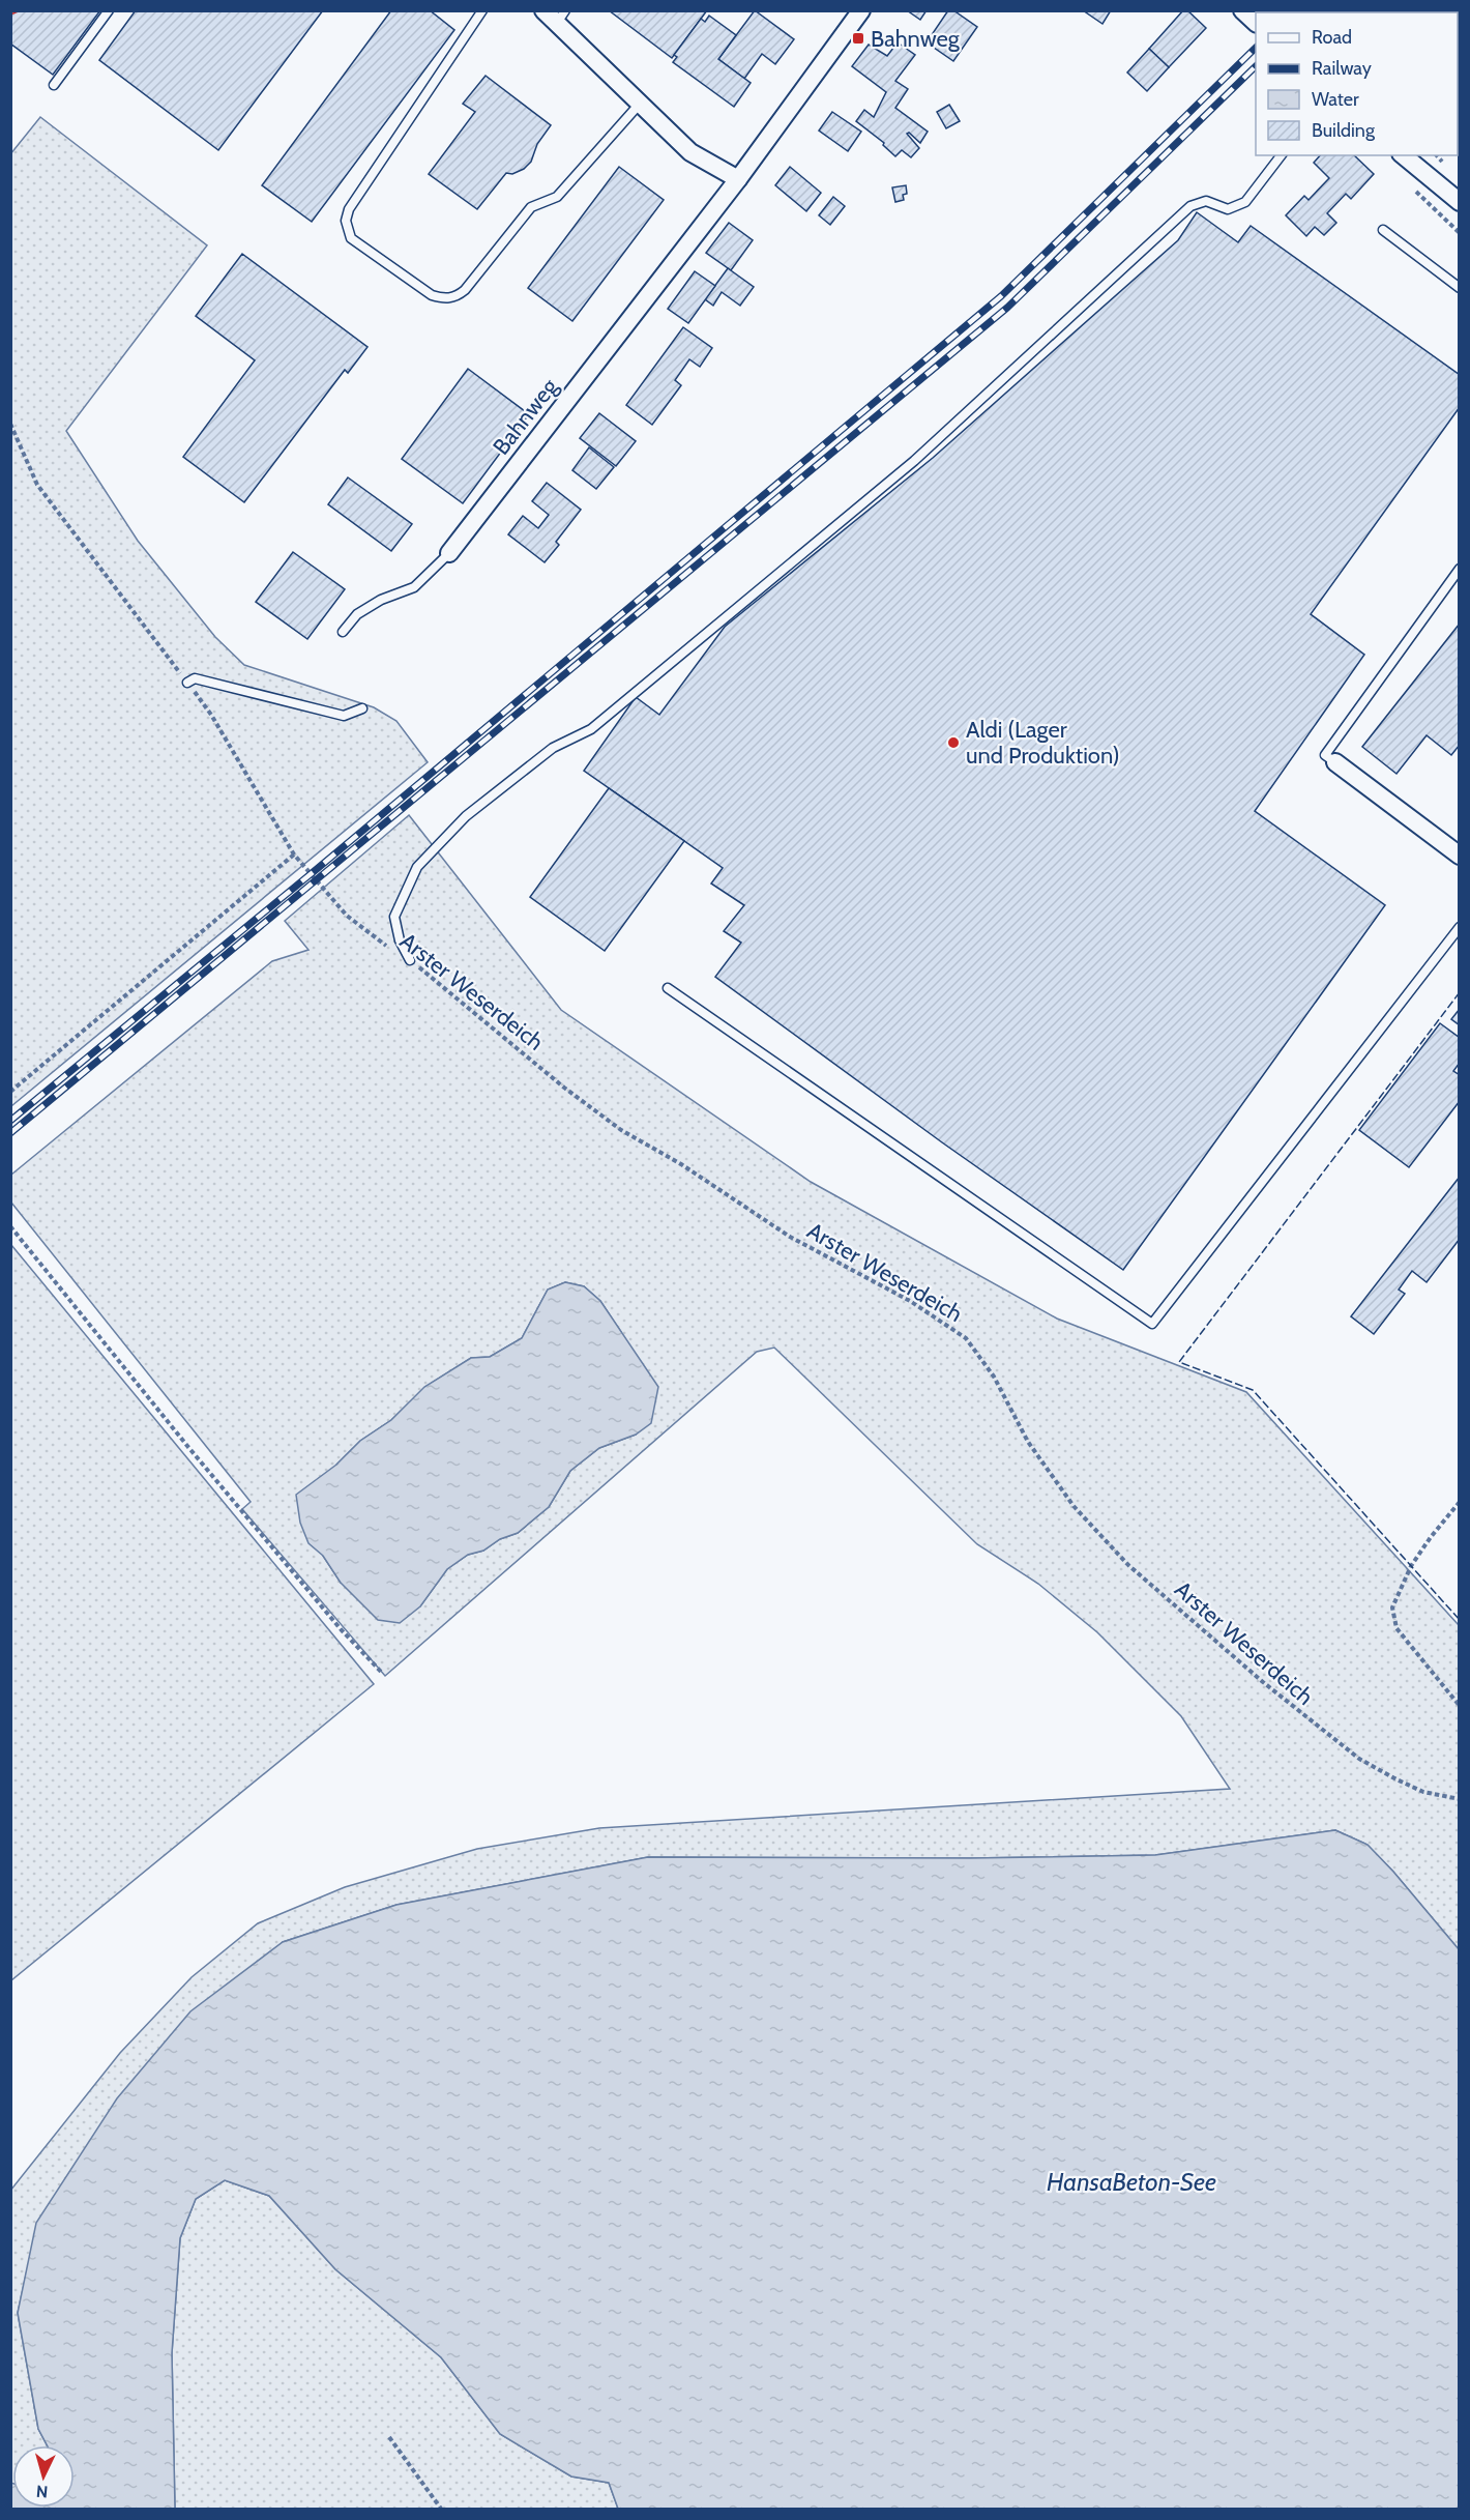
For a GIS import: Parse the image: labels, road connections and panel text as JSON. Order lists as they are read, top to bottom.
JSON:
{
  "streets": {
    "street": ["Bahnweg"],
    "path": ["Arster Weserdeich"]
  },
  "water": ["HansaBeton-See"],
  "places": {
    "transit": ["Bahnweg"],
    "other": ["Aldi (Lager und Produktion)"]
  },
  "legend": [
    "Road",
    "Railway",
    "Water",
    "Building"
  ],
  "north": "bottom"
}
